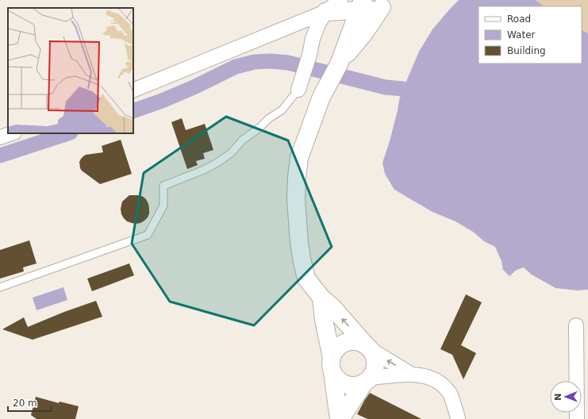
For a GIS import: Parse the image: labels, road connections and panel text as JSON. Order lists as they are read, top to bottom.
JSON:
{
  "legend": ["Road", "Water", "Building"],
  "scale_bar": "20 m",
  "north": "left"
}
